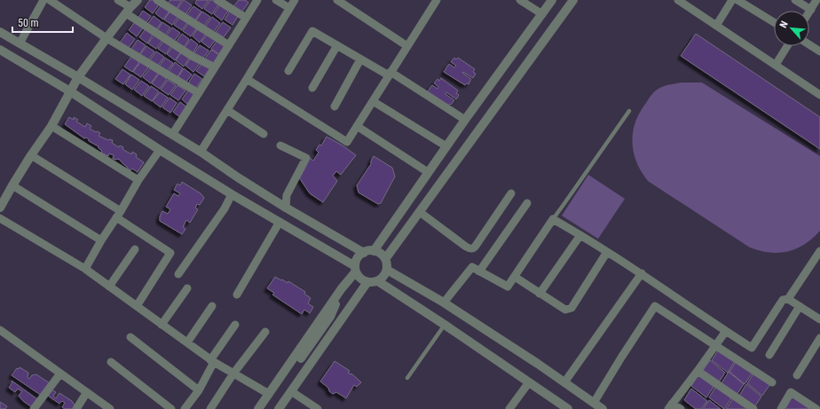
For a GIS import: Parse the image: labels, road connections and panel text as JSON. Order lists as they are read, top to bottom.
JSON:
{
  "scale_bar": "50 m",
  "north": "top left"
}
